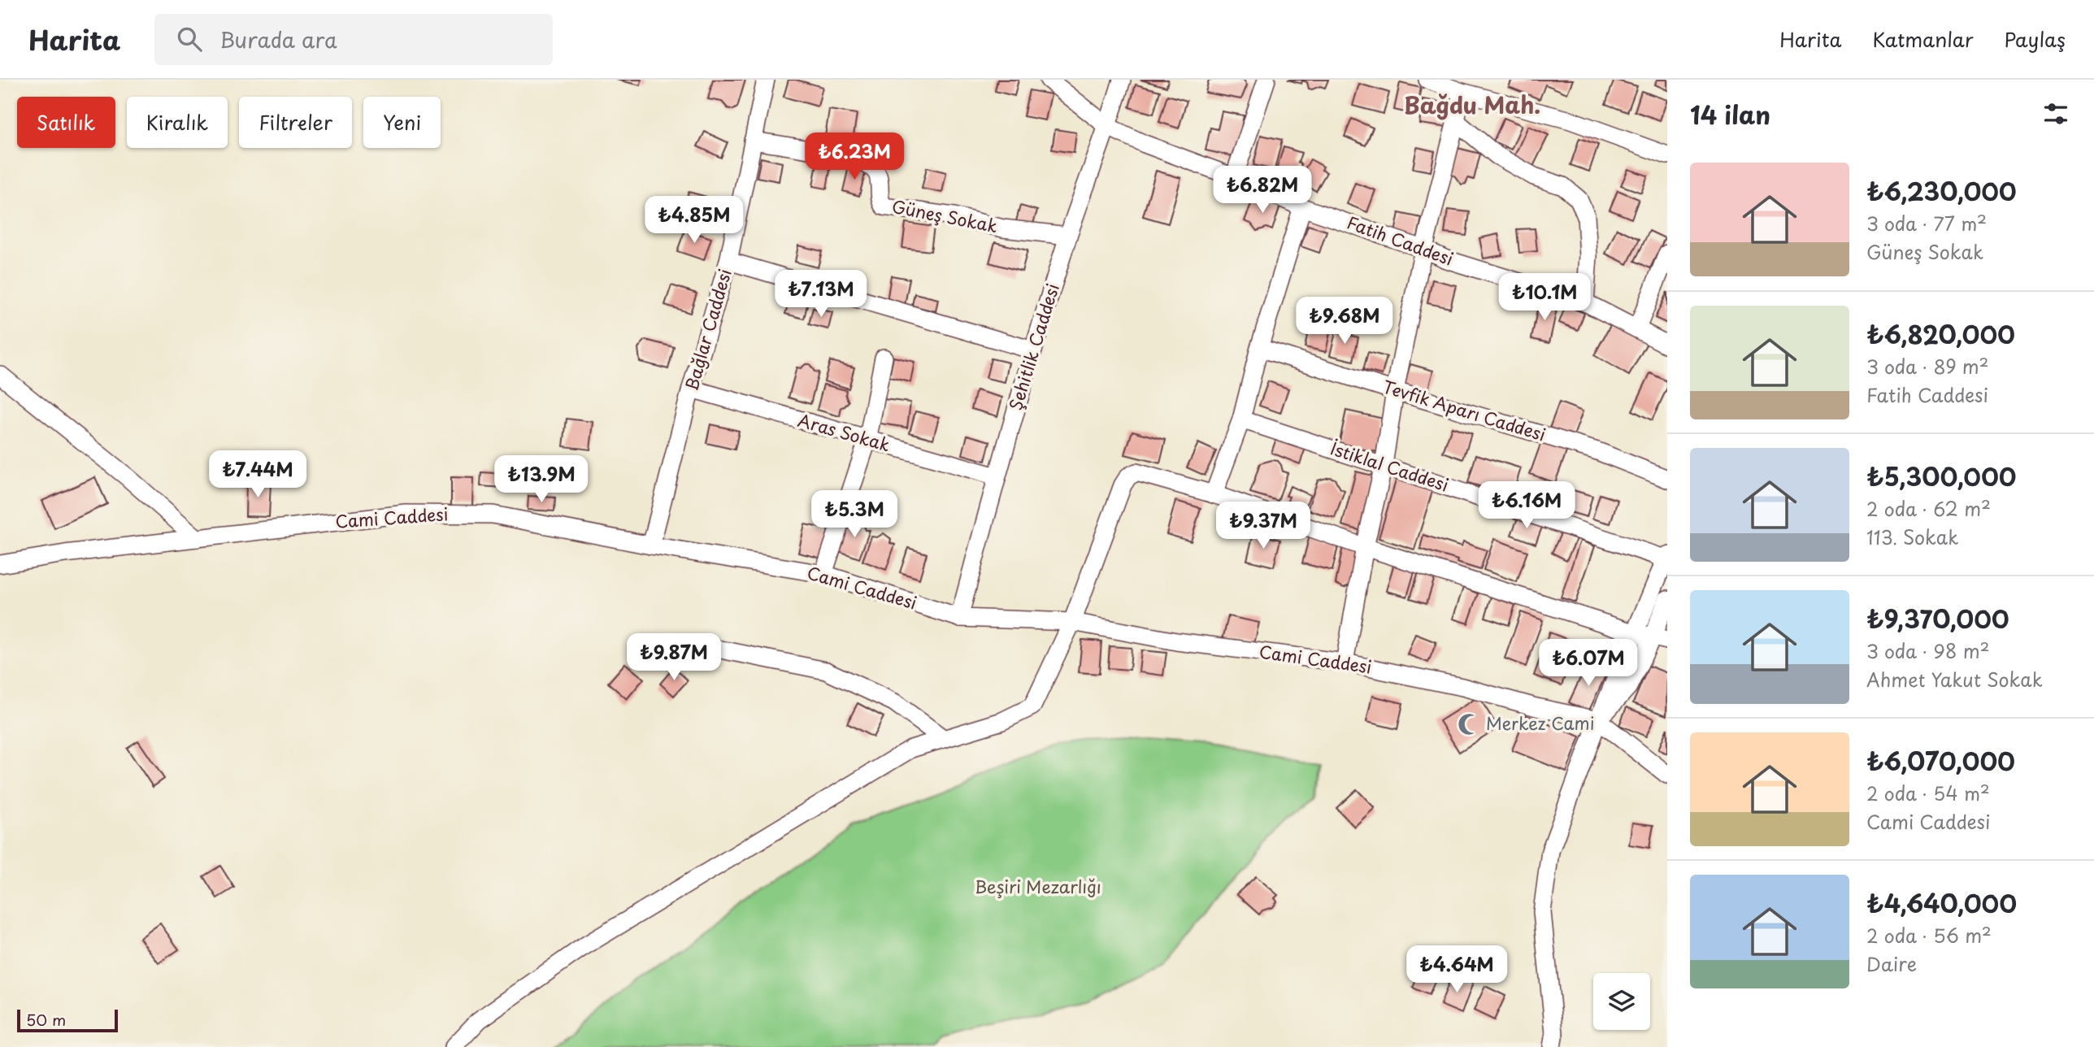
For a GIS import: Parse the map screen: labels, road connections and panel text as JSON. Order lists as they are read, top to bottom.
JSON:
{
  "streets": {
    "street": [
      "Güneş Sokak",
      "Fatih Caddesi",
      "Bağlar Caddesi",
      "Şehitlik Caddesi",
      "Tevfik Aparı Caddesi",
      "Aras Sokak",
      "İstiklal Caddesi",
      "Cami Caddesi"
    ]
  },
  "crossings": [
    ["Güneş Sokak", "Bağlar Caddesi"],
    ["Güneş Sokak", "Şehitlik Caddesi"],
    ["Fatih Caddesi", "Şehitlik Caddesi"],
    ["Bağlar Caddesi", "Aras Sokak"],
    ["Bağlar Caddesi", "Cami Caddesi"],
    ["Şehitlik Caddesi", "Aras Sokak"],
    ["Şehitlik Caddesi", "Cami Caddesi"]
  ],
  "districts": ["Bağdu Mah."],
  "parks": ["Beşiri Mezarlığı"],
  "places": {
    "mosque": ["Merkez Cami"]
  },
  "scale_bar": "50 m",
  "page": {
    "header": "Harita",
    "search": "Burada ara",
    "nav": ["Harita", "Katmanlar", "Paylaş"],
    "heading": "14 ilan",
    "chip": [
      "Satılık",
      "Kiralık",
      "Filtreler",
      "Yeni"
    ],
    "price": [
      "₺6.23M",
      "₺6.82M",
      "₺4.85M",
      "₺7.13M",
      "₺10.1M",
      "₺9.68M",
      "₺7.44M",
      "₺13.9M",
      "₺6.16M",
      "₺5.3M",
      "₺9.37M",
      "₺9.87M",
      "₺6.07M",
      "₺4.64M"
    ],
    "list": [
      {
        "name": "₺6,230,000",
        "note": "3 oda · 77 m² · Güneş Sokak"
      },
      {
        "name": "₺6,820,000",
        "note": "3 oda · 89 m² · Fatih Caddesi"
      },
      {
        "name": "₺5,300,000",
        "note": "2 oda · 62 m² · 113. Sokak"
      },
      {
        "name": "₺9,370,000",
        "note": "3 oda · 98 m² · Ahmet Yakut Sokak"
      },
      {
        "name": "₺6,070,000",
        "note": "2 oda · 54 m² · Cami Caddesi"
      },
      {
        "name": "₺4,640,000",
        "note": "2 oda · 56 m² · Daire"
      }
    ],
    "scale": "50 m"
  }
}
